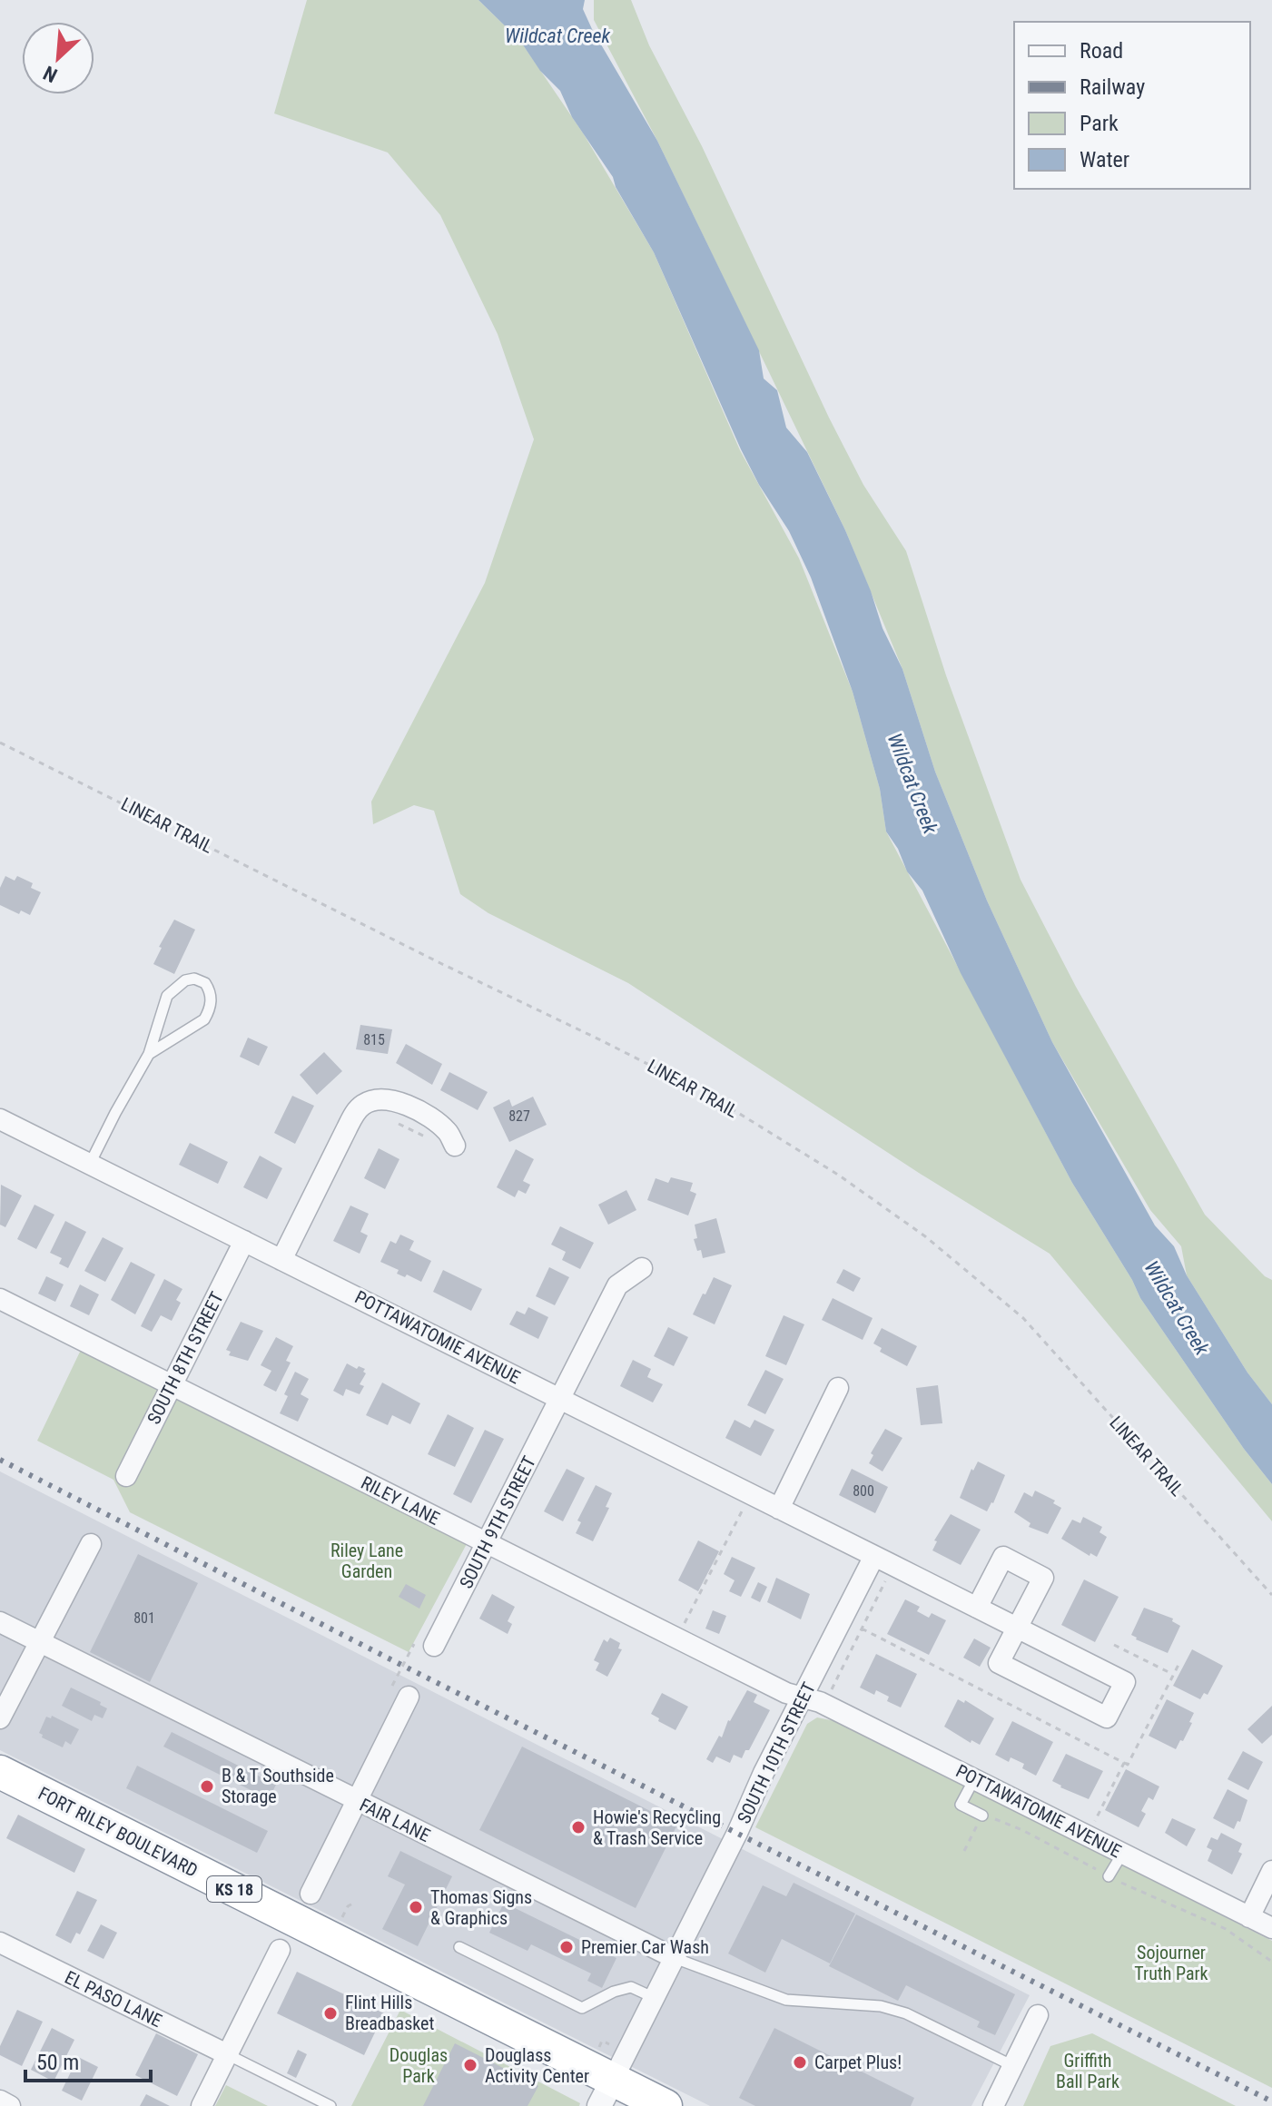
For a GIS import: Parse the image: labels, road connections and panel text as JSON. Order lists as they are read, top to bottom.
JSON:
{
  "streets": {
    "highway": ["FORT RILEY BOULEVARD", "KS 18"],
    "street": [
      "POTTAWATOMIE AVENUE",
      "SOUTH 8TH STREET",
      "RILEY LANE",
      "SOUTH 9TH STREET",
      "SOUTH 10TH STREET",
      "FAIR LANE",
      "EL PASO LANE"
    ],
    "path": ["LINEAR TRAIL"]
  },
  "crossings": [
    ["POTTAWATOMIE AVENUE", "SOUTH 8TH STREET"],
    ["POTTAWATOMIE AVENUE", "RILEY LANE"],
    ["POTTAWATOMIE AVENUE", "SOUTH 9TH STREET"],
    ["POTTAWATOMIE AVENUE", "SOUTH 10TH STREET"],
    ["SOUTH 8TH STREET", "RILEY LANE"],
    ["RILEY LANE", "SOUTH 9TH STREET"],
    ["RILEY LANE", "SOUTH 10TH STREET"],
    ["SOUTH 10TH STREET", "FAIR LANE"],
    ["SOUTH 10TH STREET", "FORT RILEY BOULEVARD"]
  ],
  "water": ["Wildcat Creek"],
  "parks": [
    "Riley Lane Garden",
    "Sojourner Truth Park",
    "Douglas Park",
    "Griffith Ball Park"
  ],
  "places": [
    "B & T Southside Storage",
    "Howie's Recycling & Trash Service",
    "Thomas Signs & Graphics",
    "Premier Car Wash",
    "Flint Hills Breadbasket",
    "Carpet Plus!",
    "Douglass Activity Center"
  ],
  "house_numbers": [
    "815",
    "827",
    "800",
    "801"
  ],
  "legend": [
    "Road",
    "Railway",
    "Park",
    "Water"
  ],
  "scale_bar": "50 m",
  "north": "bottom left"
}
